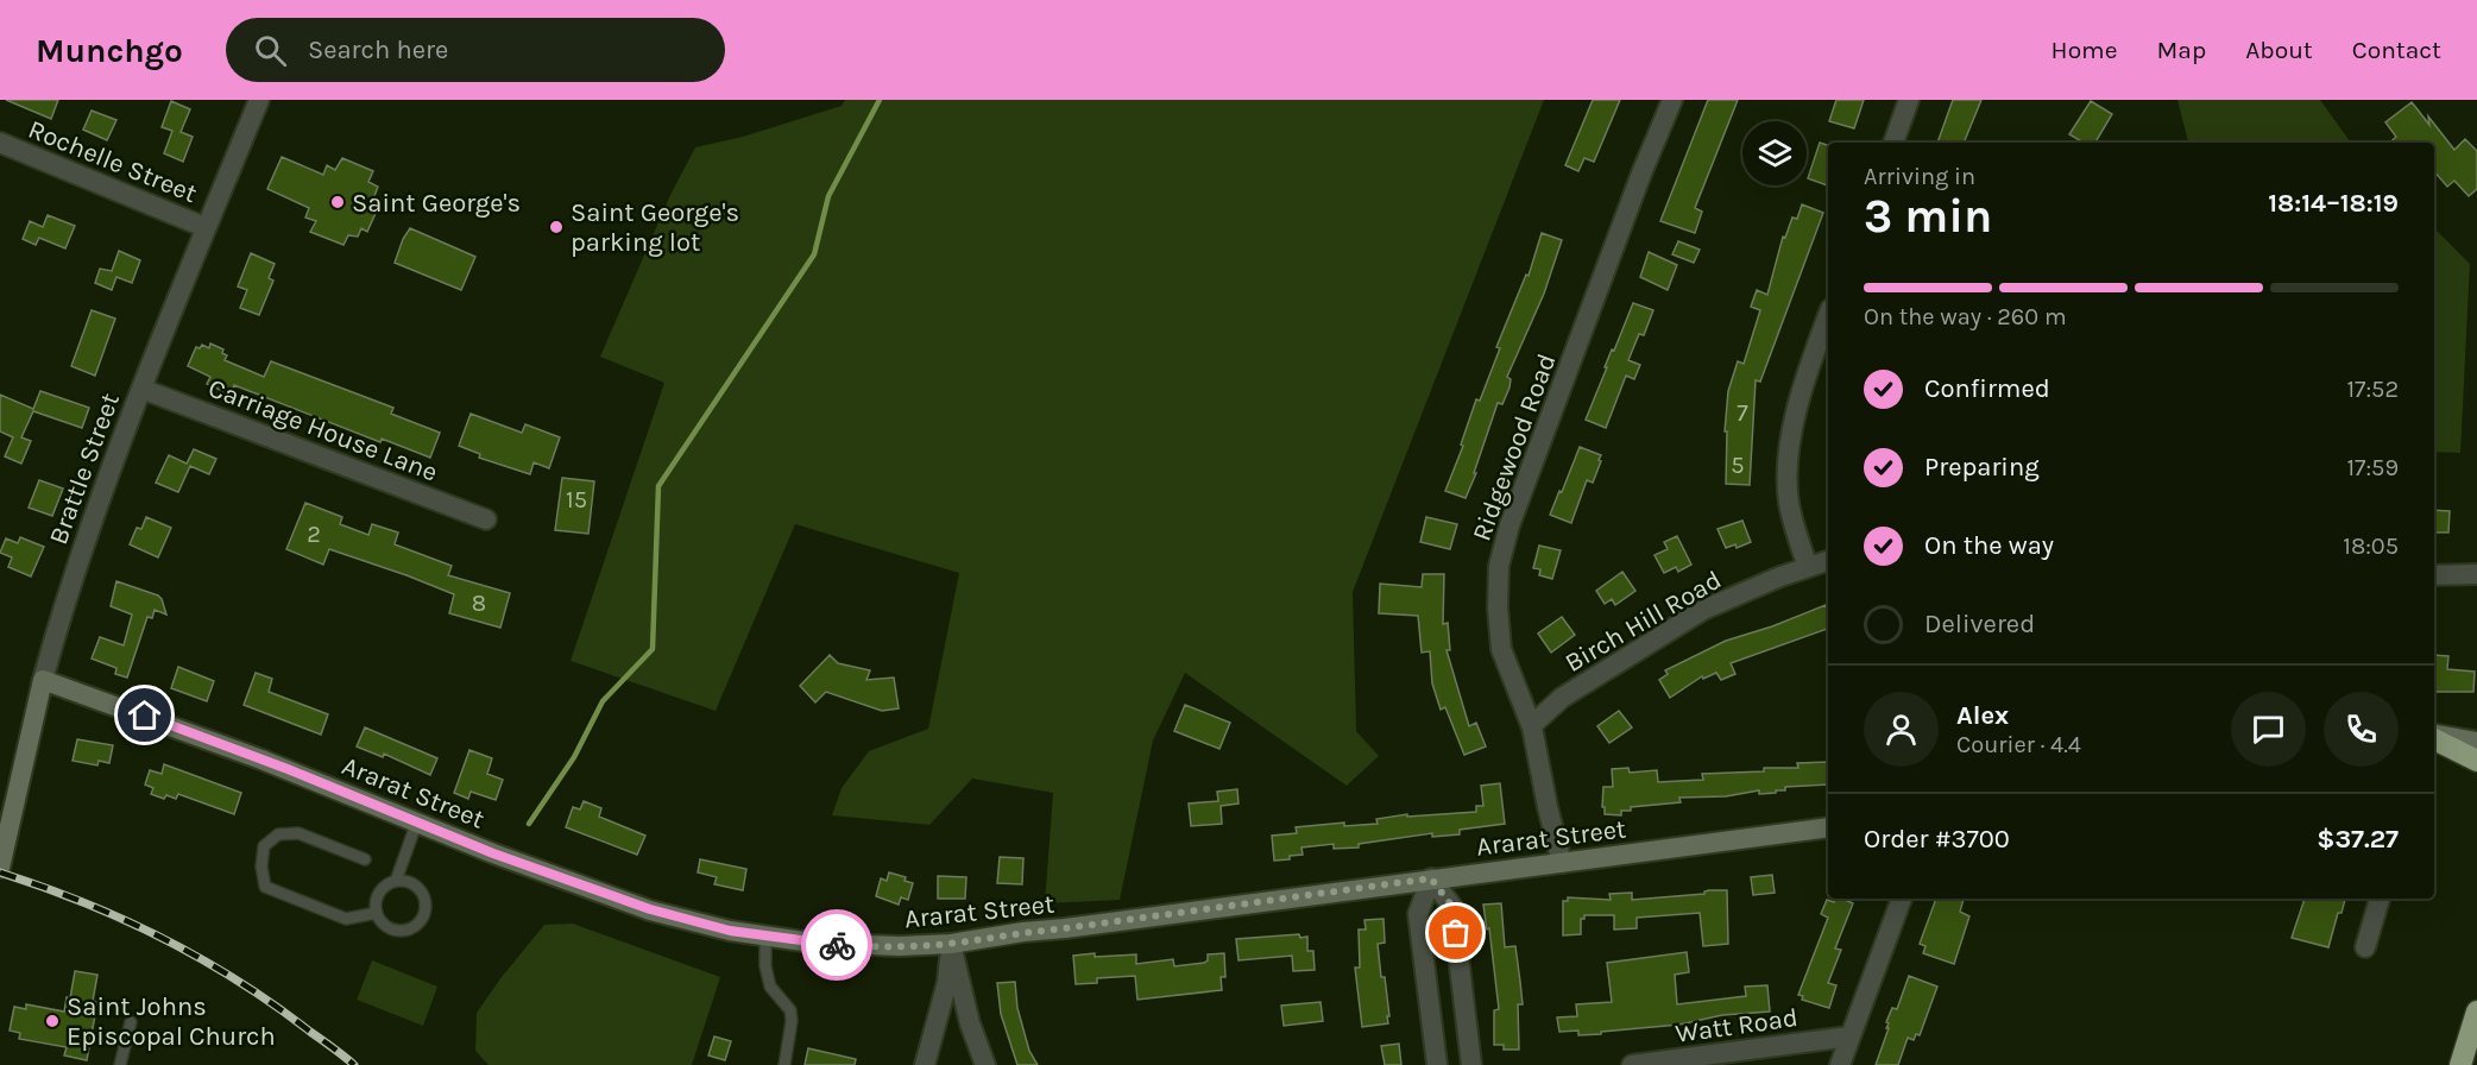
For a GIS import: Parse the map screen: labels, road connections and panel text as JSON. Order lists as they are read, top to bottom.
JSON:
{
  "streets": {
    "main road": ["Brattle Street", "Ararat Street"],
    "street": [
      "Rochelle Street",
      "Carriage House Lane",
      "Ridgewood Road",
      "Birch Hill Road",
      "Watt Road"
    ]
  },
  "crossings": [
    ["Rochelle Street", "Brattle Street"],
    ["Carriage House Lane", "Brattle Street"],
    ["Ridgewood Road", "Birch Hill Road"],
    ["Ridgewood Road", "Ararat Street"],
    ["Brattle Street", "Ararat Street"]
  ],
  "places": ["Saint George's", "Saint George's parking lot", "Saint Johns Episcopal Church"],
  "house_numbers": [
    "7",
    "5",
    "15",
    "2",
    "8"
  ],
  "page": {
    "header": "Munchgo",
    "search": "Search here",
    "nav": [
      "Home",
      "Map",
      "About",
      "Contact"
    ],
    "heading": ["3 min", "Arriving in", "18:14–18:19"],
    "panel": [
      "Alex",
      "Courier · 4.4",
      "Order #3700",
      "$37.27"
    ],
    "bar": "On the way · 260 m",
    "list": [
      ["Confirmed", "17:52"],
      ["Preparing", "17:59"],
      ["On the way", "18:05"],
      "Delivered"
    ]
  }
}
